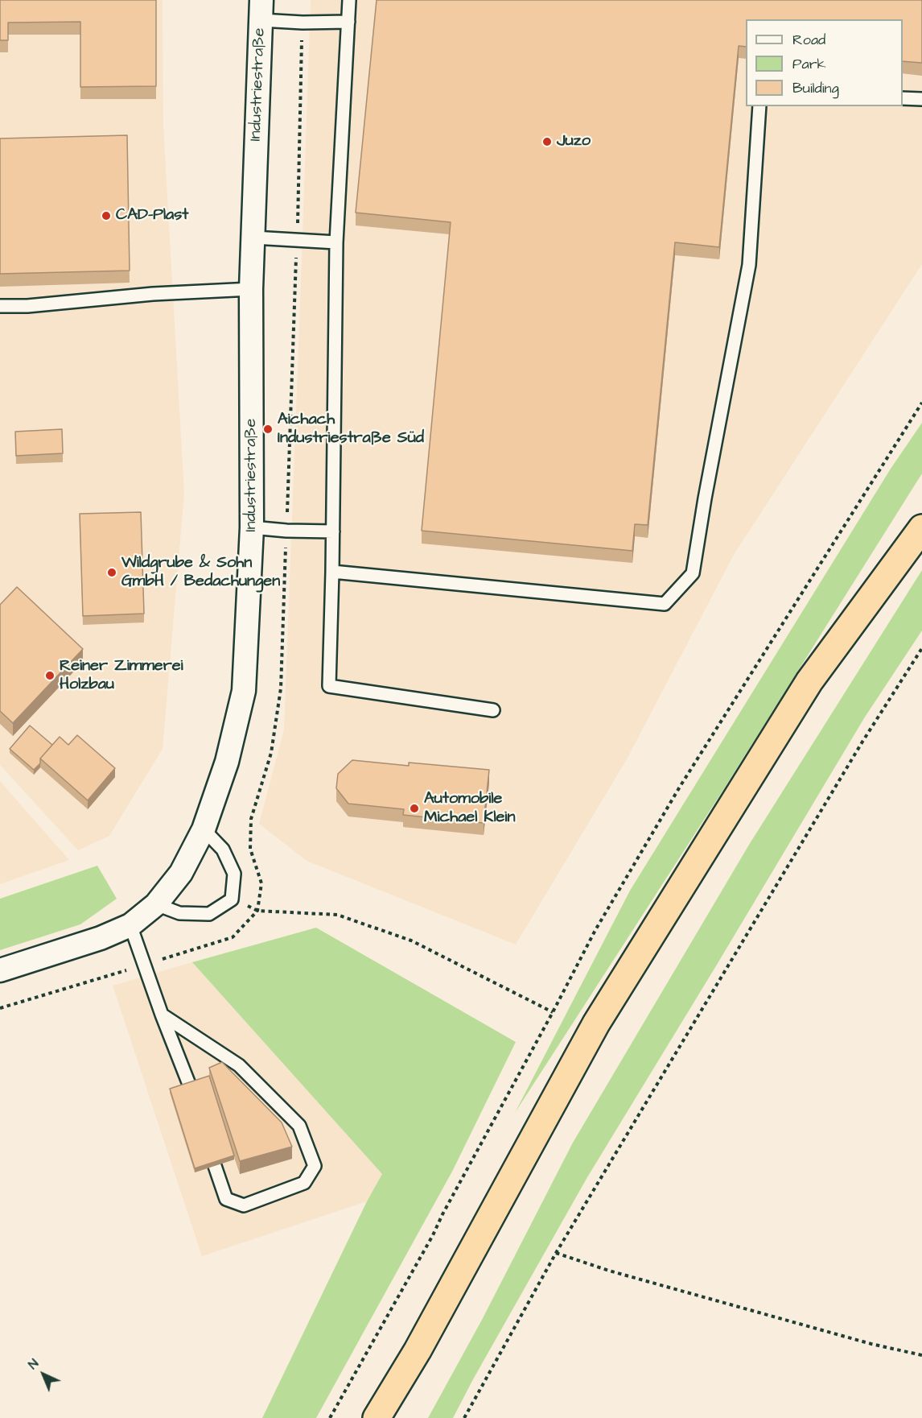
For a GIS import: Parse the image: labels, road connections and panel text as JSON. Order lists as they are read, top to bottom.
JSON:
{
  "streets": {
    "street": ["Industriestraße"]
  },
  "places": [
    "Juzo",
    "CAD-Plast",
    "Aichach Industriestraße Süd",
    "Wildgrube & Sohn GmbH / Bedachungen",
    "Reiner Zimmerei Holzbau",
    "Automobile Michael Klein"
  ],
  "legend": ["Road", "Park", "Building"],
  "north": "top left"
}
